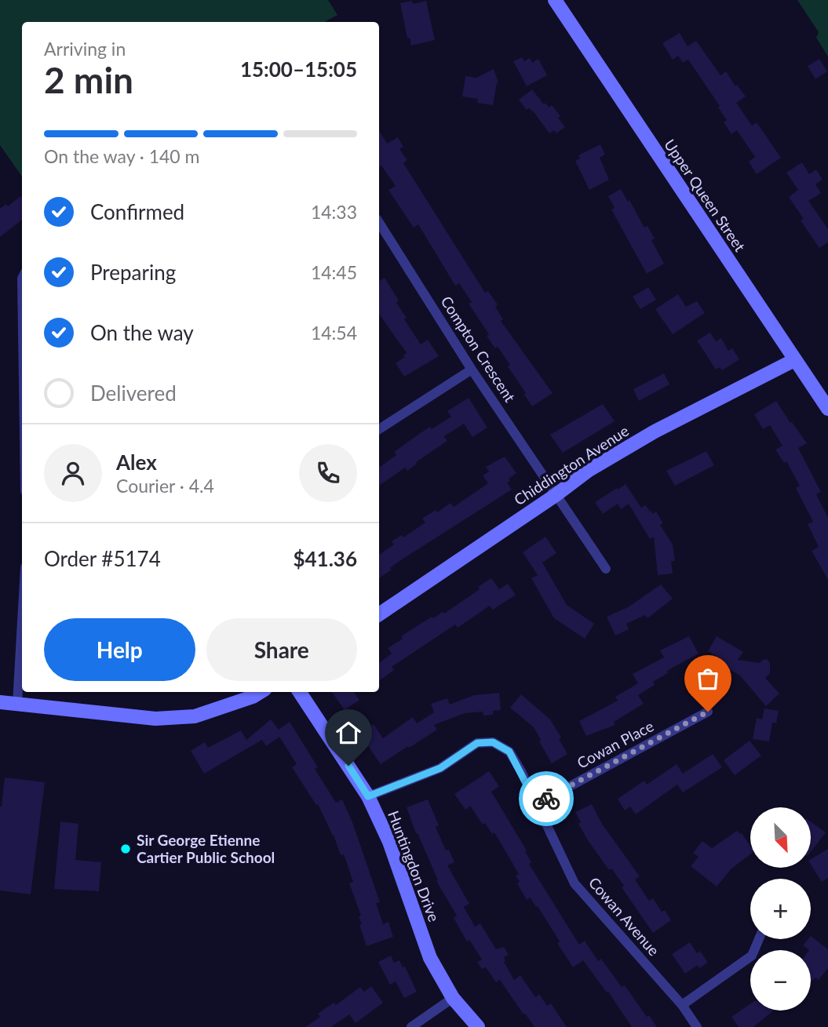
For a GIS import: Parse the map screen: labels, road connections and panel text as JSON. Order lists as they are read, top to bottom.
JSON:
{
  "streets": {
    "street": [
      "Upper Queen Street",
      "Compton Crescent",
      "Chiddington Avenue",
      "Cowan Place",
      "Huntingdon Drive",
      "Cowan Avenue"
    ]
  },
  "crossings": [
    ["Upper Queen Street", "Chiddington Avenue"],
    ["Compton Crescent", "Chiddington Avenue"],
    ["Cowan Place", "Cowan Avenue"],
    ["Huntingdon Drive", "Cowan Avenue"]
  ],
  "places": ["Sir George Etienne Cartier Public School"],
  "north": "bottom right",
  "page": {
    "heading": ["2 min", "Arriving in", "15:00–15:05"],
    "panel": [
      "Alex",
      "Courier · 4.4",
      "Order #5174",
      "$41.36"
    ],
    "bar": "On the way · 140 m",
    "list": [
      ["Confirmed", "14:33"],
      ["Preparing", "14:45"],
      ["On the way", "14:54"],
      "Delivered"
    ],
    "buttons": ["Help", "Share"],
    "map_buttons": ["+", "−"]
  }
}
